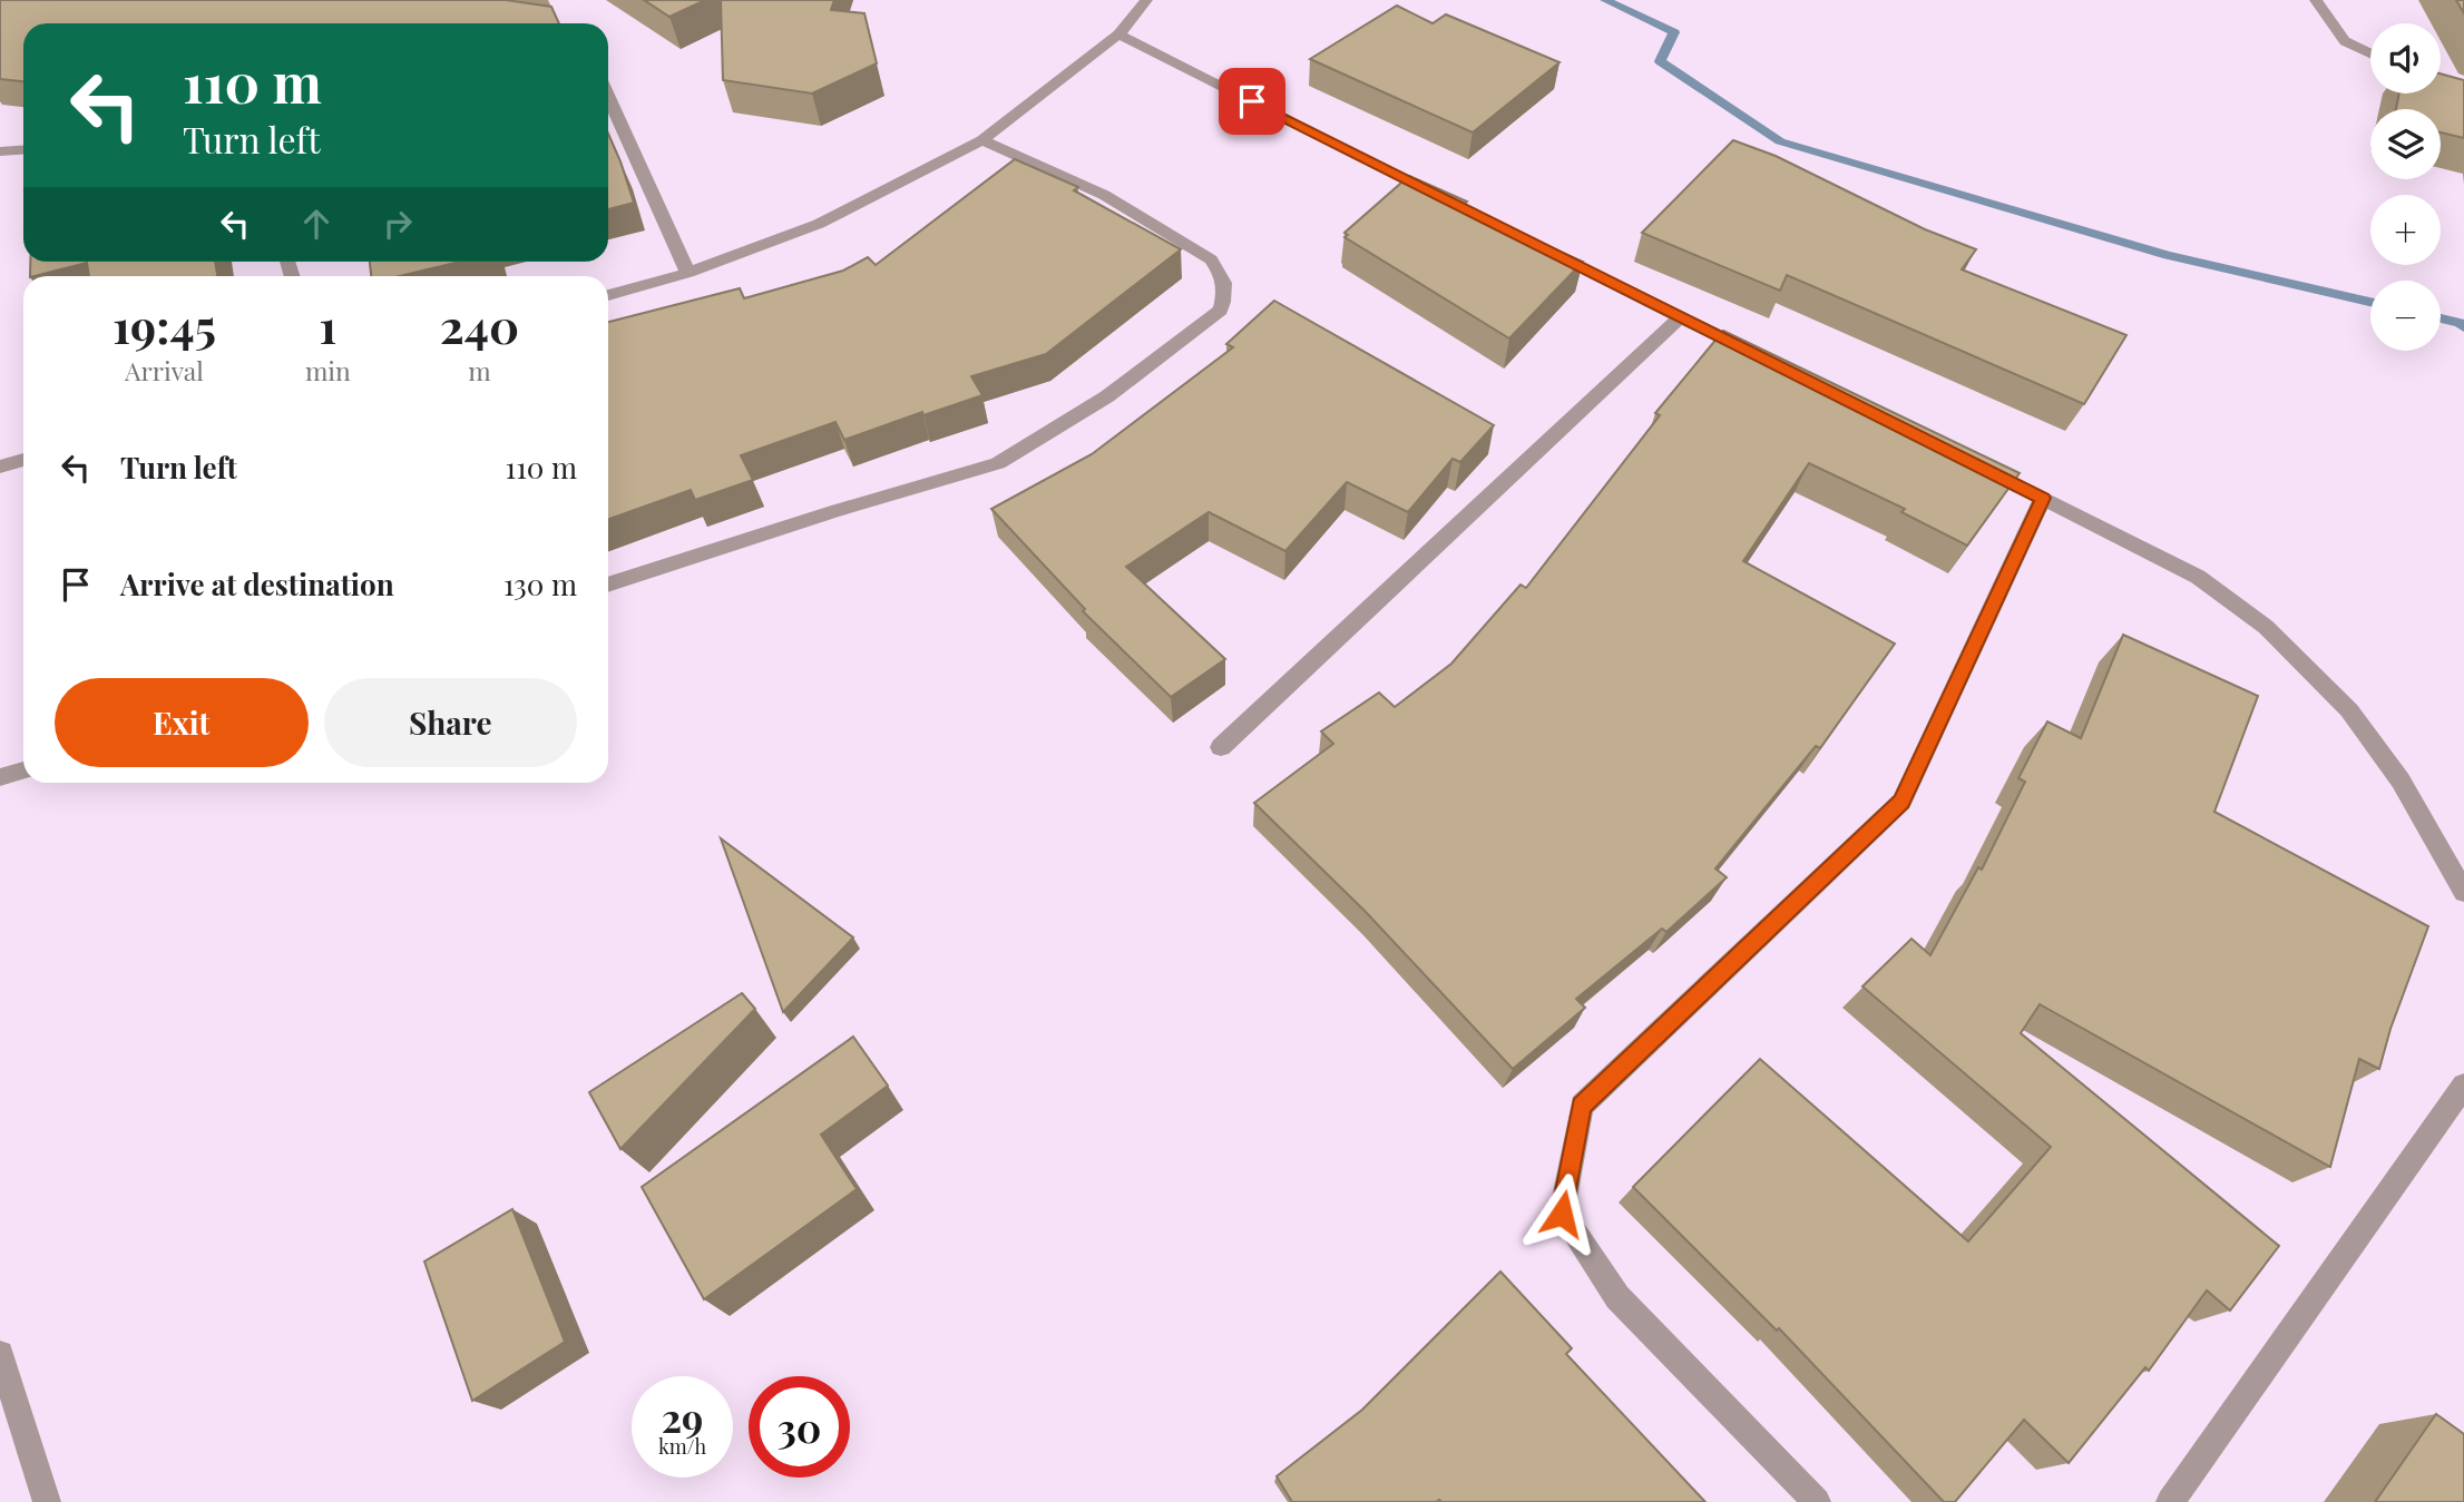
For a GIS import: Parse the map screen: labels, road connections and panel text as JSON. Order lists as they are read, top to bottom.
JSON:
{
  "page": {
    "map_buttons": ["+", "−"],
    "turn": ["110 m", "Turn left"],
    "eta": [
      "19:45",
      "Arrival",
      "1",
      "min",
      "240",
      "m"
    ],
    "list": [
      {
        "name": "Turn left",
        "value": "110 m"
      },
      {
        "name": "Arrive at destination",
        "value": "130 m"
      }
    ],
    "buttons": ["Exit", "Share"],
    "speed": "29 km/h",
    "limit": "30"
  }
}
